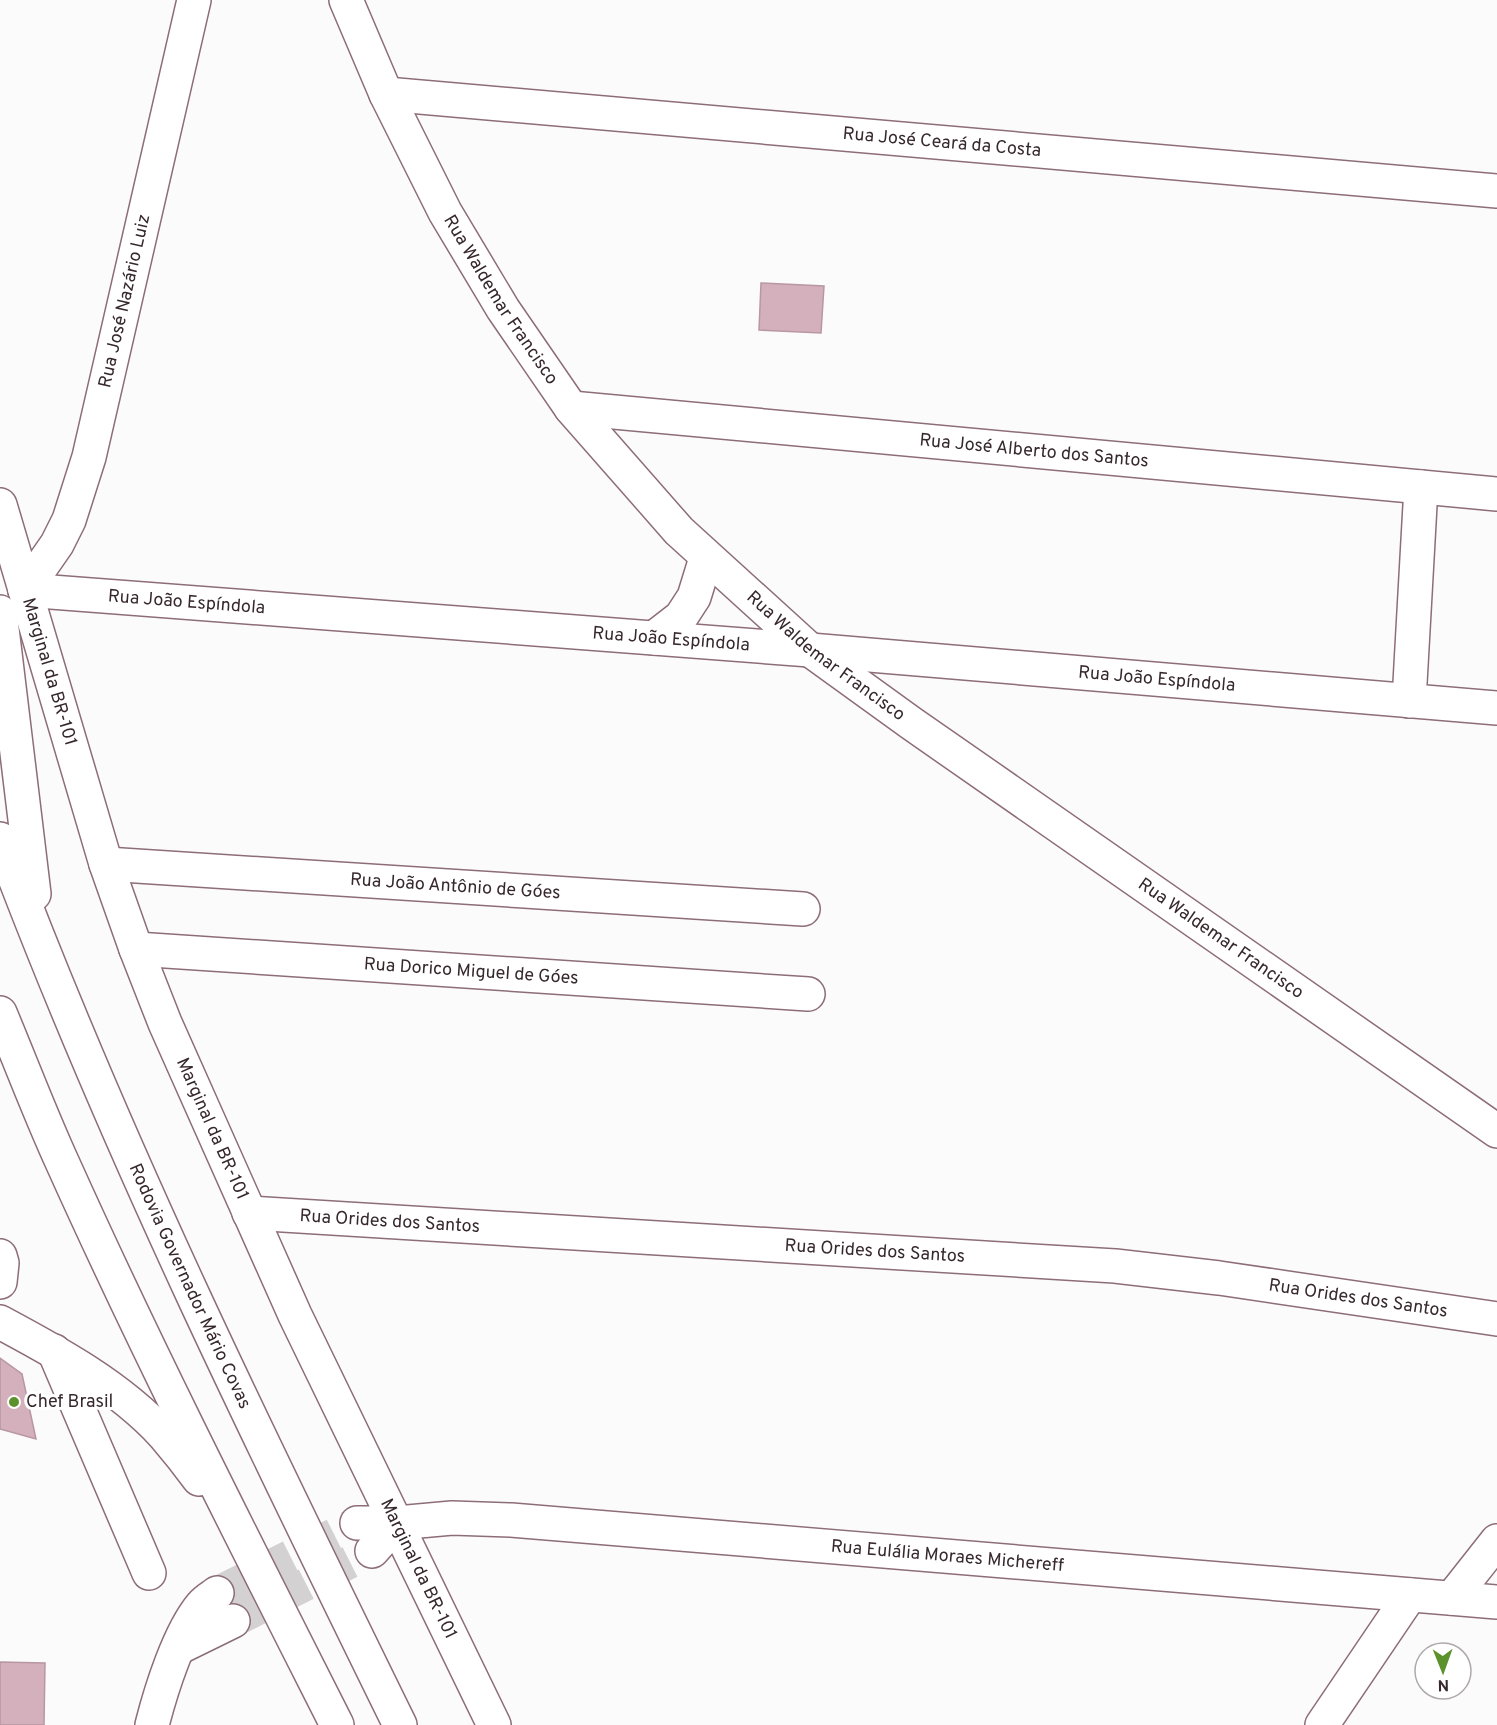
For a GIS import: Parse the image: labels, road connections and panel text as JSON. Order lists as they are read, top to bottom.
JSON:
{
  "streets": {
    "main road": [
      "Rua José Ceará da Costa",
      "Rua Waldemar Francisco",
      "Rua José Nazário Luiz",
      "Rua José Alberto dos Santos",
      "Rua João Espíndola",
      "Marginal da BR-101",
      "Rua João Antônio de Góes",
      "Rua Dorico Miguel de Góes",
      "Rua Orides dos Santos",
      "Rodovia Governador Mário Covas",
      "Rua Eulália Moraes Michereff"
    ]
  },
  "crossings": [
    ["Rua José Ceará da Costa", "Rua Waldemar Francisco"],
    ["Rua Waldemar Francisco", "Rua José Alberto dos Santos"],
    ["Rua Waldemar Francisco", "Rua João Espíndola"],
    ["Rua José Nazário Luiz", "Rua João Espíndola"],
    ["Rua José Nazário Luiz", "Marginal da BR-101"],
    ["Rua João Espíndola", "Marginal da BR-101"],
    ["Marginal da BR-101", "Rua João Antônio de Góes"],
    ["Marginal da BR-101", "Rua Dorico Miguel de Góes"],
    ["Marginal da BR-101", "Rua Orides dos Santos"],
    ["Marginal da BR-101", "Rua Eulália Moraes Michereff"]
  ],
  "places": ["Chef Brasil"],
  "north": "bottom"
}
